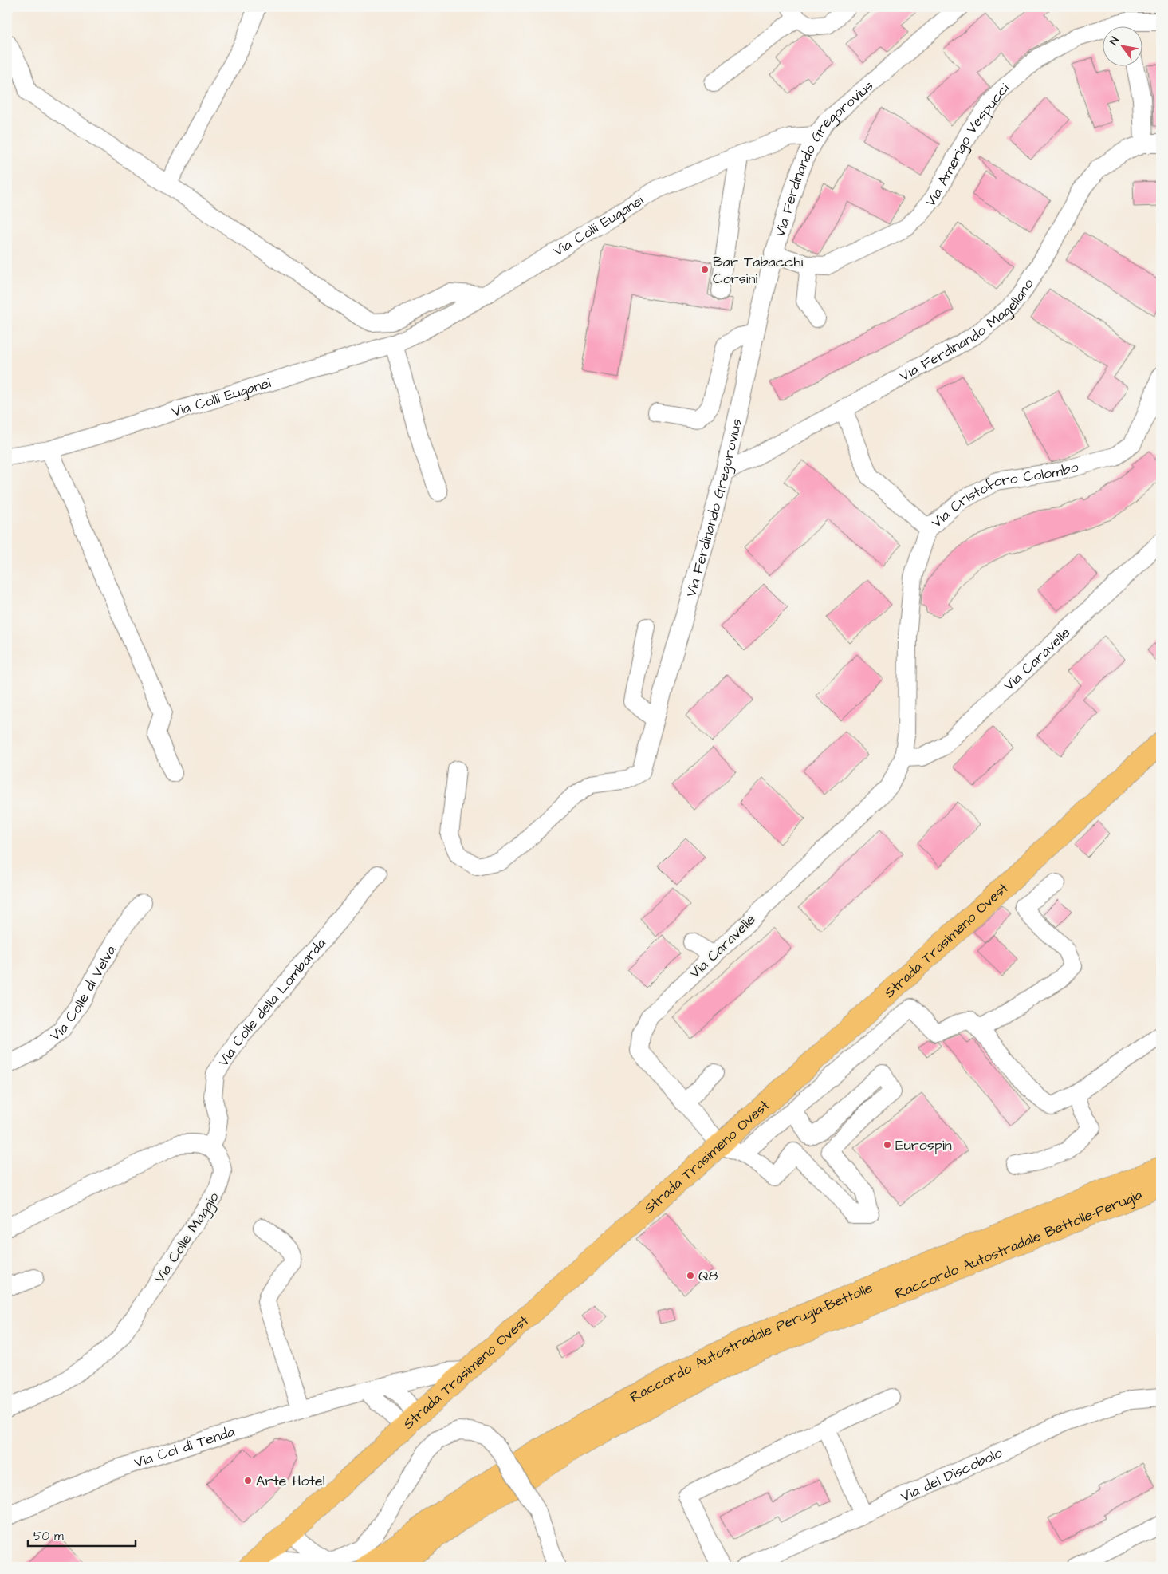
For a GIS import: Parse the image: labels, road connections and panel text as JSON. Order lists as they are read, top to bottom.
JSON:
{
  "streets": {
    "main road": ["Strada Trasimeno Ovest", "Raccordo Autostradale Bettolle-Perugia", "Raccordo Autostradale Perugia-Bettolle"],
    "street": [
      "Via Amerigo Vespucci",
      "Via Ferdinando Gregorovius",
      "Via Colli Euganei",
      "Via Ferdinando Magellano",
      "Via Cristoforo Colombo",
      "Via Caravelle",
      "Via Colle di Velva",
      "Via Colle della Lombarda",
      "Via Colle Maggio",
      "Via Col di Tenda",
      "Via del Discobolo"
    ]
  },
  "crossings": [
    ["Via Amerigo Vespucci", "Via Ferdinando Gregorovius"],
    ["Via Ferdinando Gregorovius", "Via Colli Euganei"],
    ["Via Ferdinando Gregorovius", "Via Ferdinando Magellano"],
    ["Via Ferdinando Magellano", "Via Cristoforo Colombo"],
    ["Via Cristoforo Colombo", "Via Caravelle"],
    ["Via Caravelle", "Strada Trasimeno Ovest"],
    ["Strada Trasimeno Ovest", "Via Col di Tenda"],
    ["Via Colle della Lombarda", "Via Colle Maggio"]
  ],
  "places": [
    "Bar Tabacchi Corsini",
    "Eurospin",
    "Q8",
    "Arte Hotel"
  ],
  "scale_bar": "50 m",
  "north": "top left"
}
